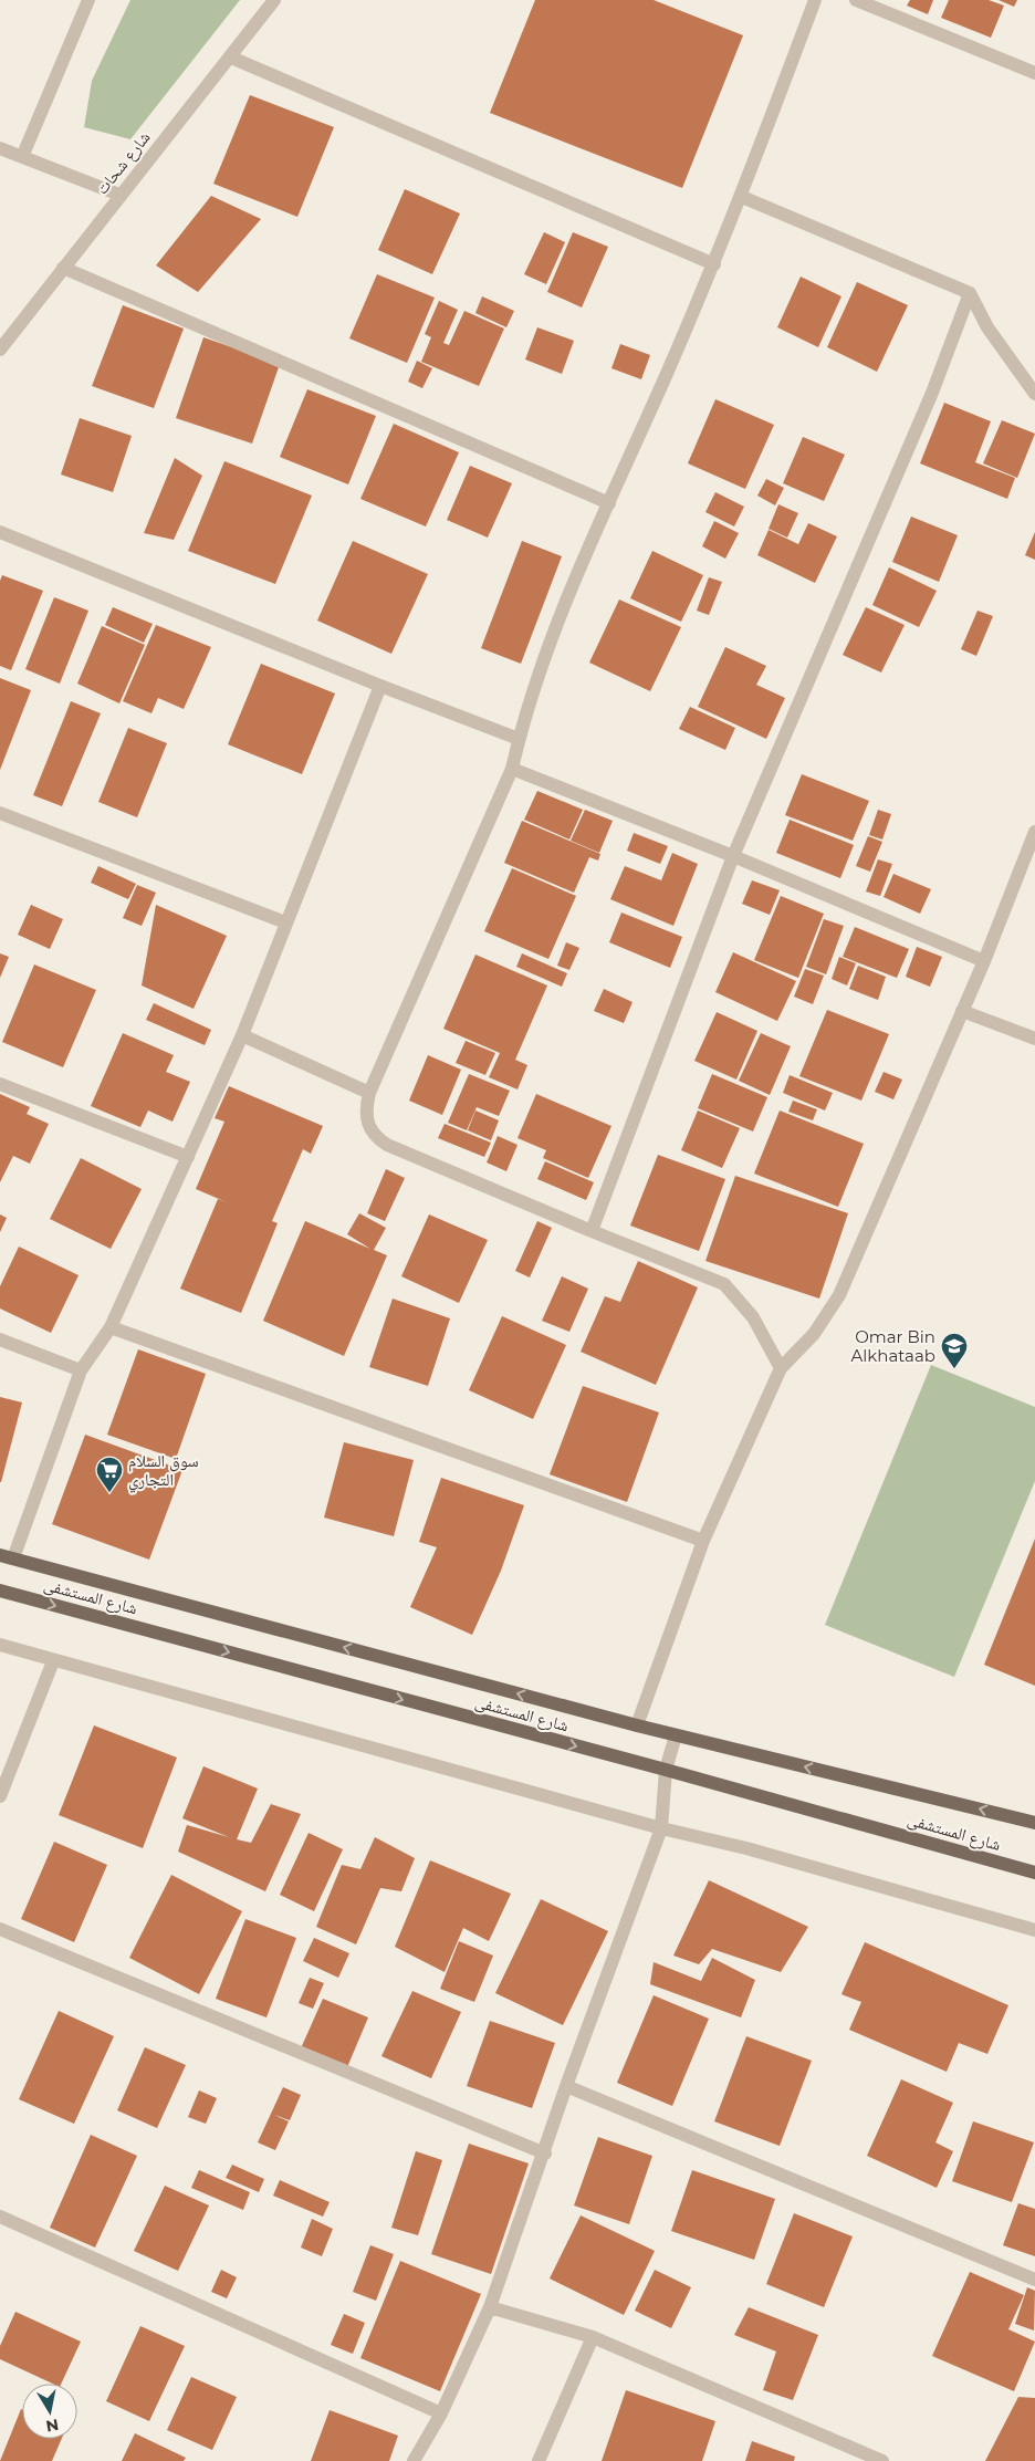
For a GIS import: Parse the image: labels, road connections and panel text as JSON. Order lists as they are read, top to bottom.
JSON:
{
  "streets": {
    "main road": ["شارع المستشفى"],
    "street": ["شارع شحات"]
  },
  "places": {
    "school or university": ["Omar Bin Alkhataab"],
    "supermarket": ["سوق السلام التجاري"]
  },
  "north": "bottom"
}
